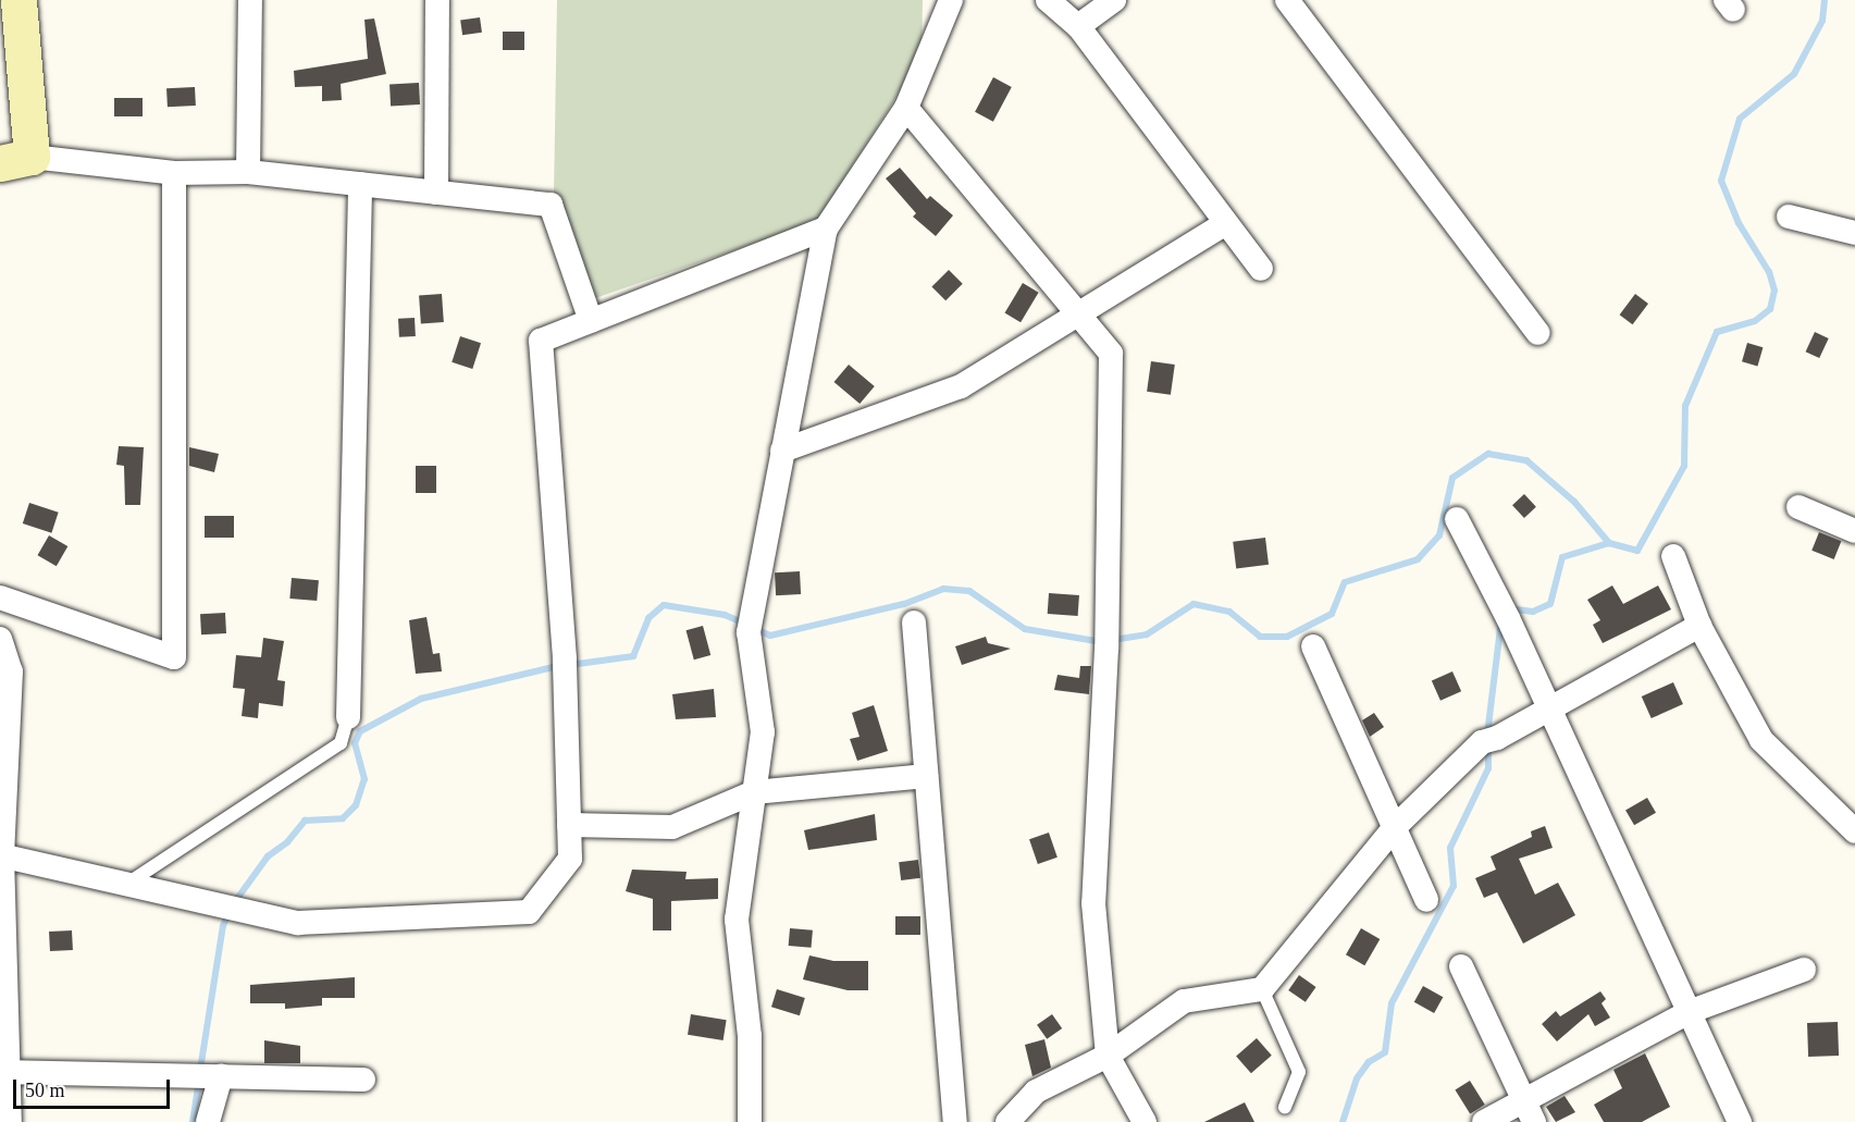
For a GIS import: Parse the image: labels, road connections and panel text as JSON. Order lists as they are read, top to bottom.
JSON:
{
  "scale_bar": "50 m"
}
